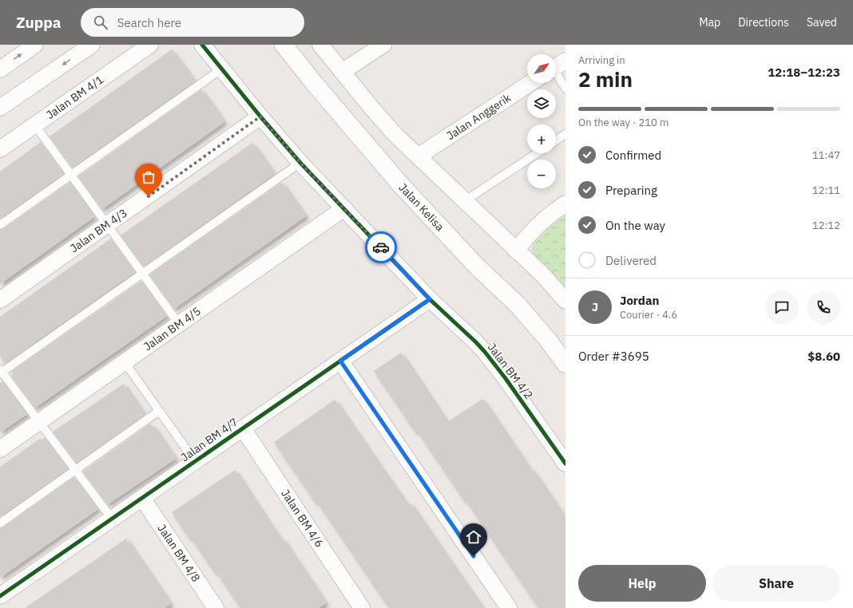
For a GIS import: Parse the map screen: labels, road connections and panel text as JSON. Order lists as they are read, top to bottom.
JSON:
{
  "streets": {
    "main road": ["Jalan Kelisa"],
    "street": [
      "Jalan BM 4/1",
      "Jalan Anggerik",
      "Jalan BM 4/3",
      "Jalan BM 4/5",
      "Jalan BM 4/2",
      "Jalan BM 4/7",
      "Jalan BM 4/6",
      "Jalan BM 4/8"
    ]
  },
  "crossings": [
    ["Jalan BM 4/3", "Jalan BM 4/2"],
    ["Jalan BM 4/5", "Jalan BM 4/2"],
    ["Jalan BM 4/2", "Jalan BM 4/7"],
    ["Jalan BM 4/7", "Jalan BM 4/6"],
    ["Jalan BM 4/7", "Jalan BM 4/8"]
  ],
  "north": "top right",
  "page": {
    "header": "Zuppa",
    "search": "Search here",
    "nav": ["Map", "Directions", "Saved"],
    "heading": ["2 min", "Arriving in", "12:18–12:23"],
    "panel": [
      "Jordan",
      "Courier · 4.6",
      "Order #3695",
      "$8.60"
    ],
    "map_buttons": ["+", "−"],
    "bar": "On the way · 210 m",
    "list": [
      ["Confirmed", "11:47"],
      ["Preparing", "12:11"],
      ["On the way", "12:12"],
      "Delivered"
    ],
    "round": "J",
    "buttons": ["Help", "Share"]
  }
}
